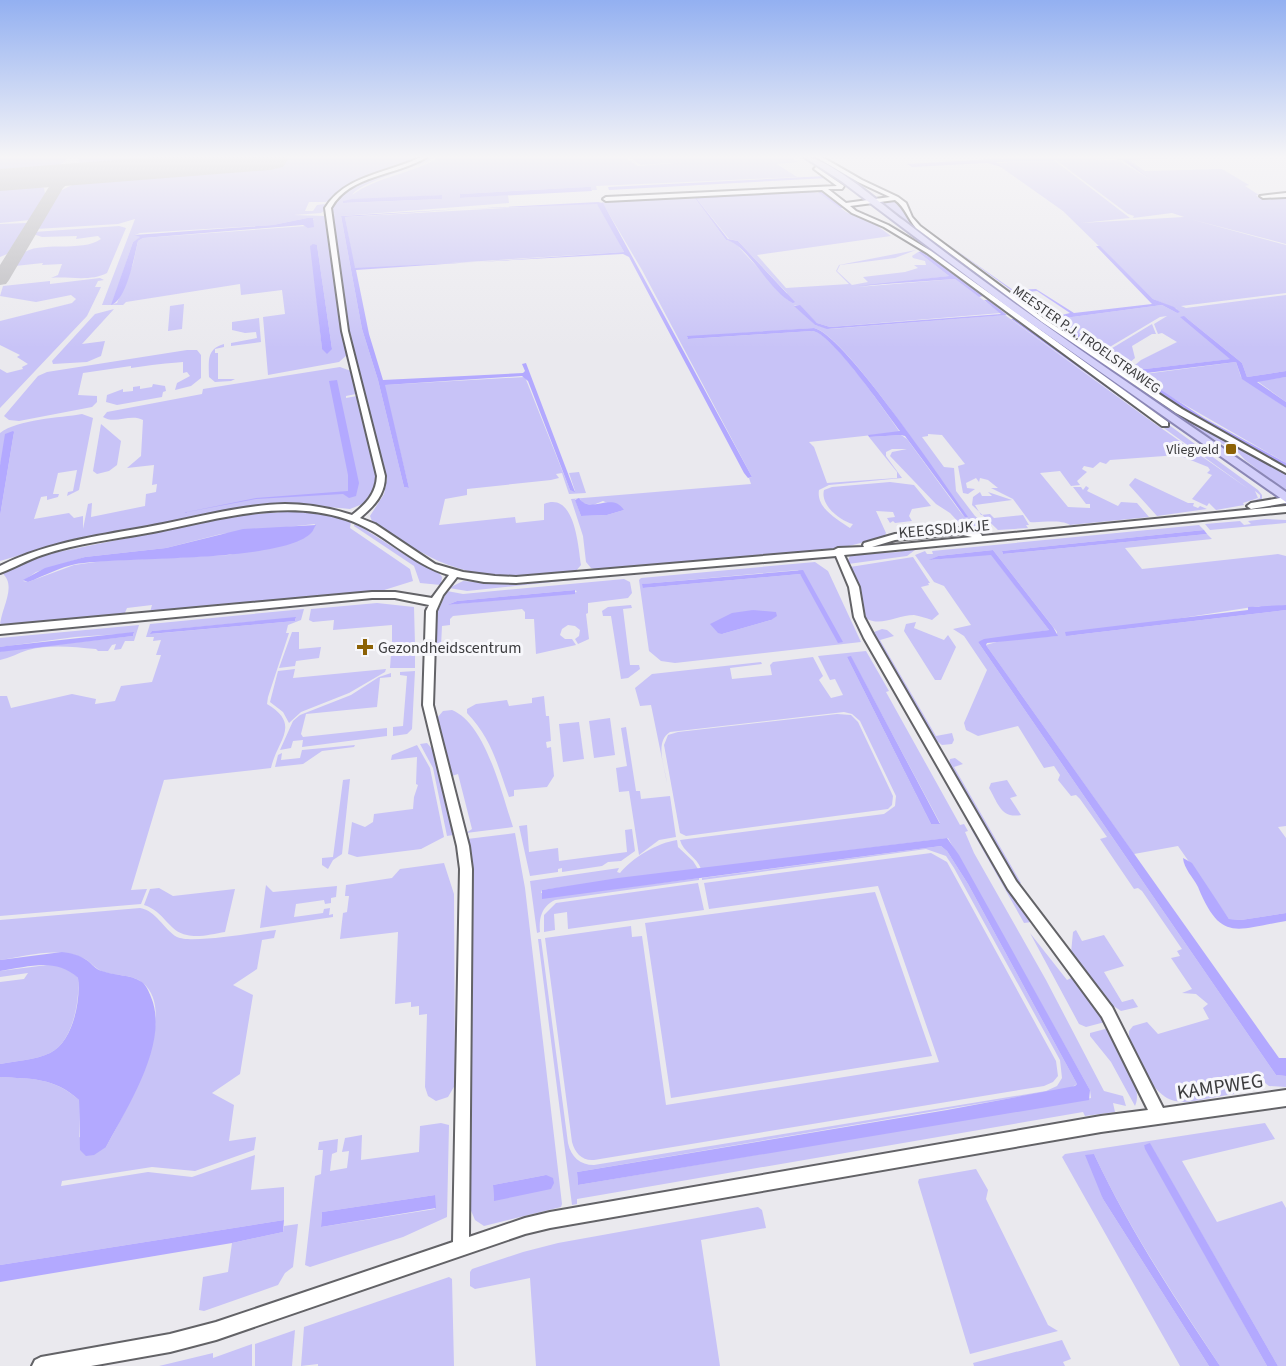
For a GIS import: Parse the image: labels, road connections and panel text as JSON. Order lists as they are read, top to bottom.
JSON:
{
  "streets": {
    "main road": ["MEESTER P.J. TROELSTRAWEG"],
    "street": ["KEEGSDIJKJE", "KAMPWEG"]
  },
  "crossings": [
    ["MEESTER P.J. TROELSTRAWEG", "KEEGSDIJKJE"]
  ],
  "places": {
    "transit": ["Vliegveld"],
    "health": ["Gezondheidscentrum"]
  }
}
